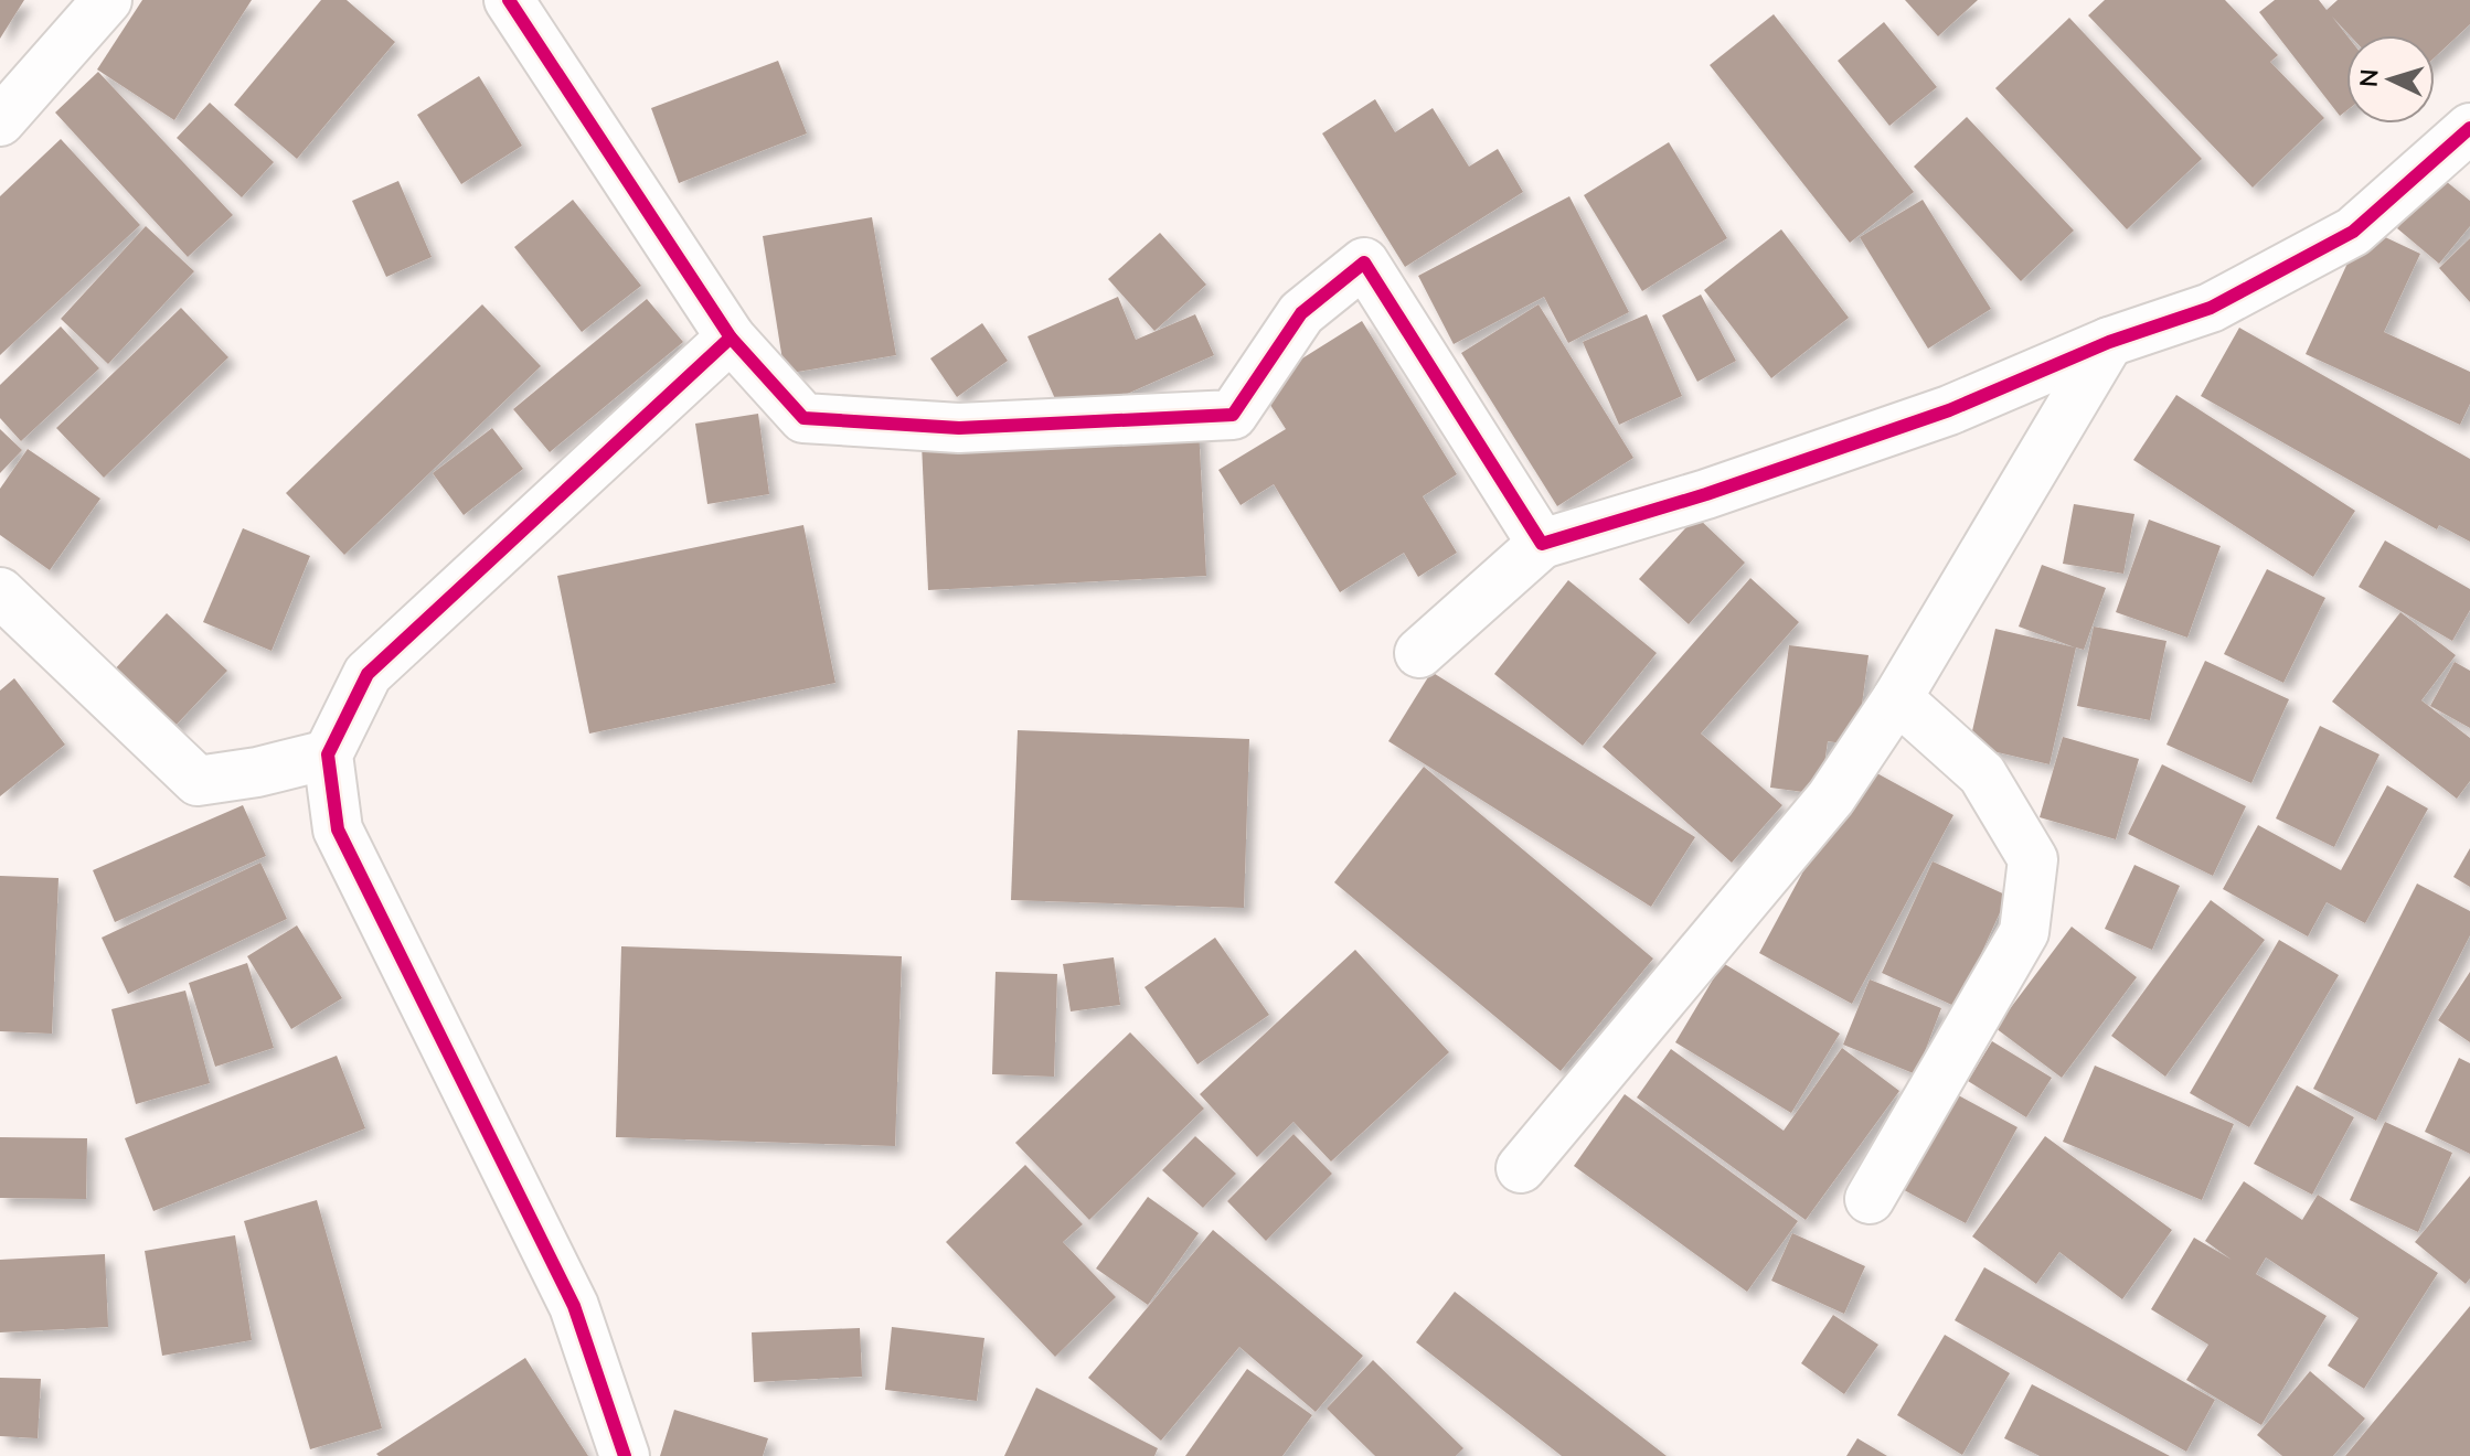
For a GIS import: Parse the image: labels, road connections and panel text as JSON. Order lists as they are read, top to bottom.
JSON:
{
  "north": "left"
}
